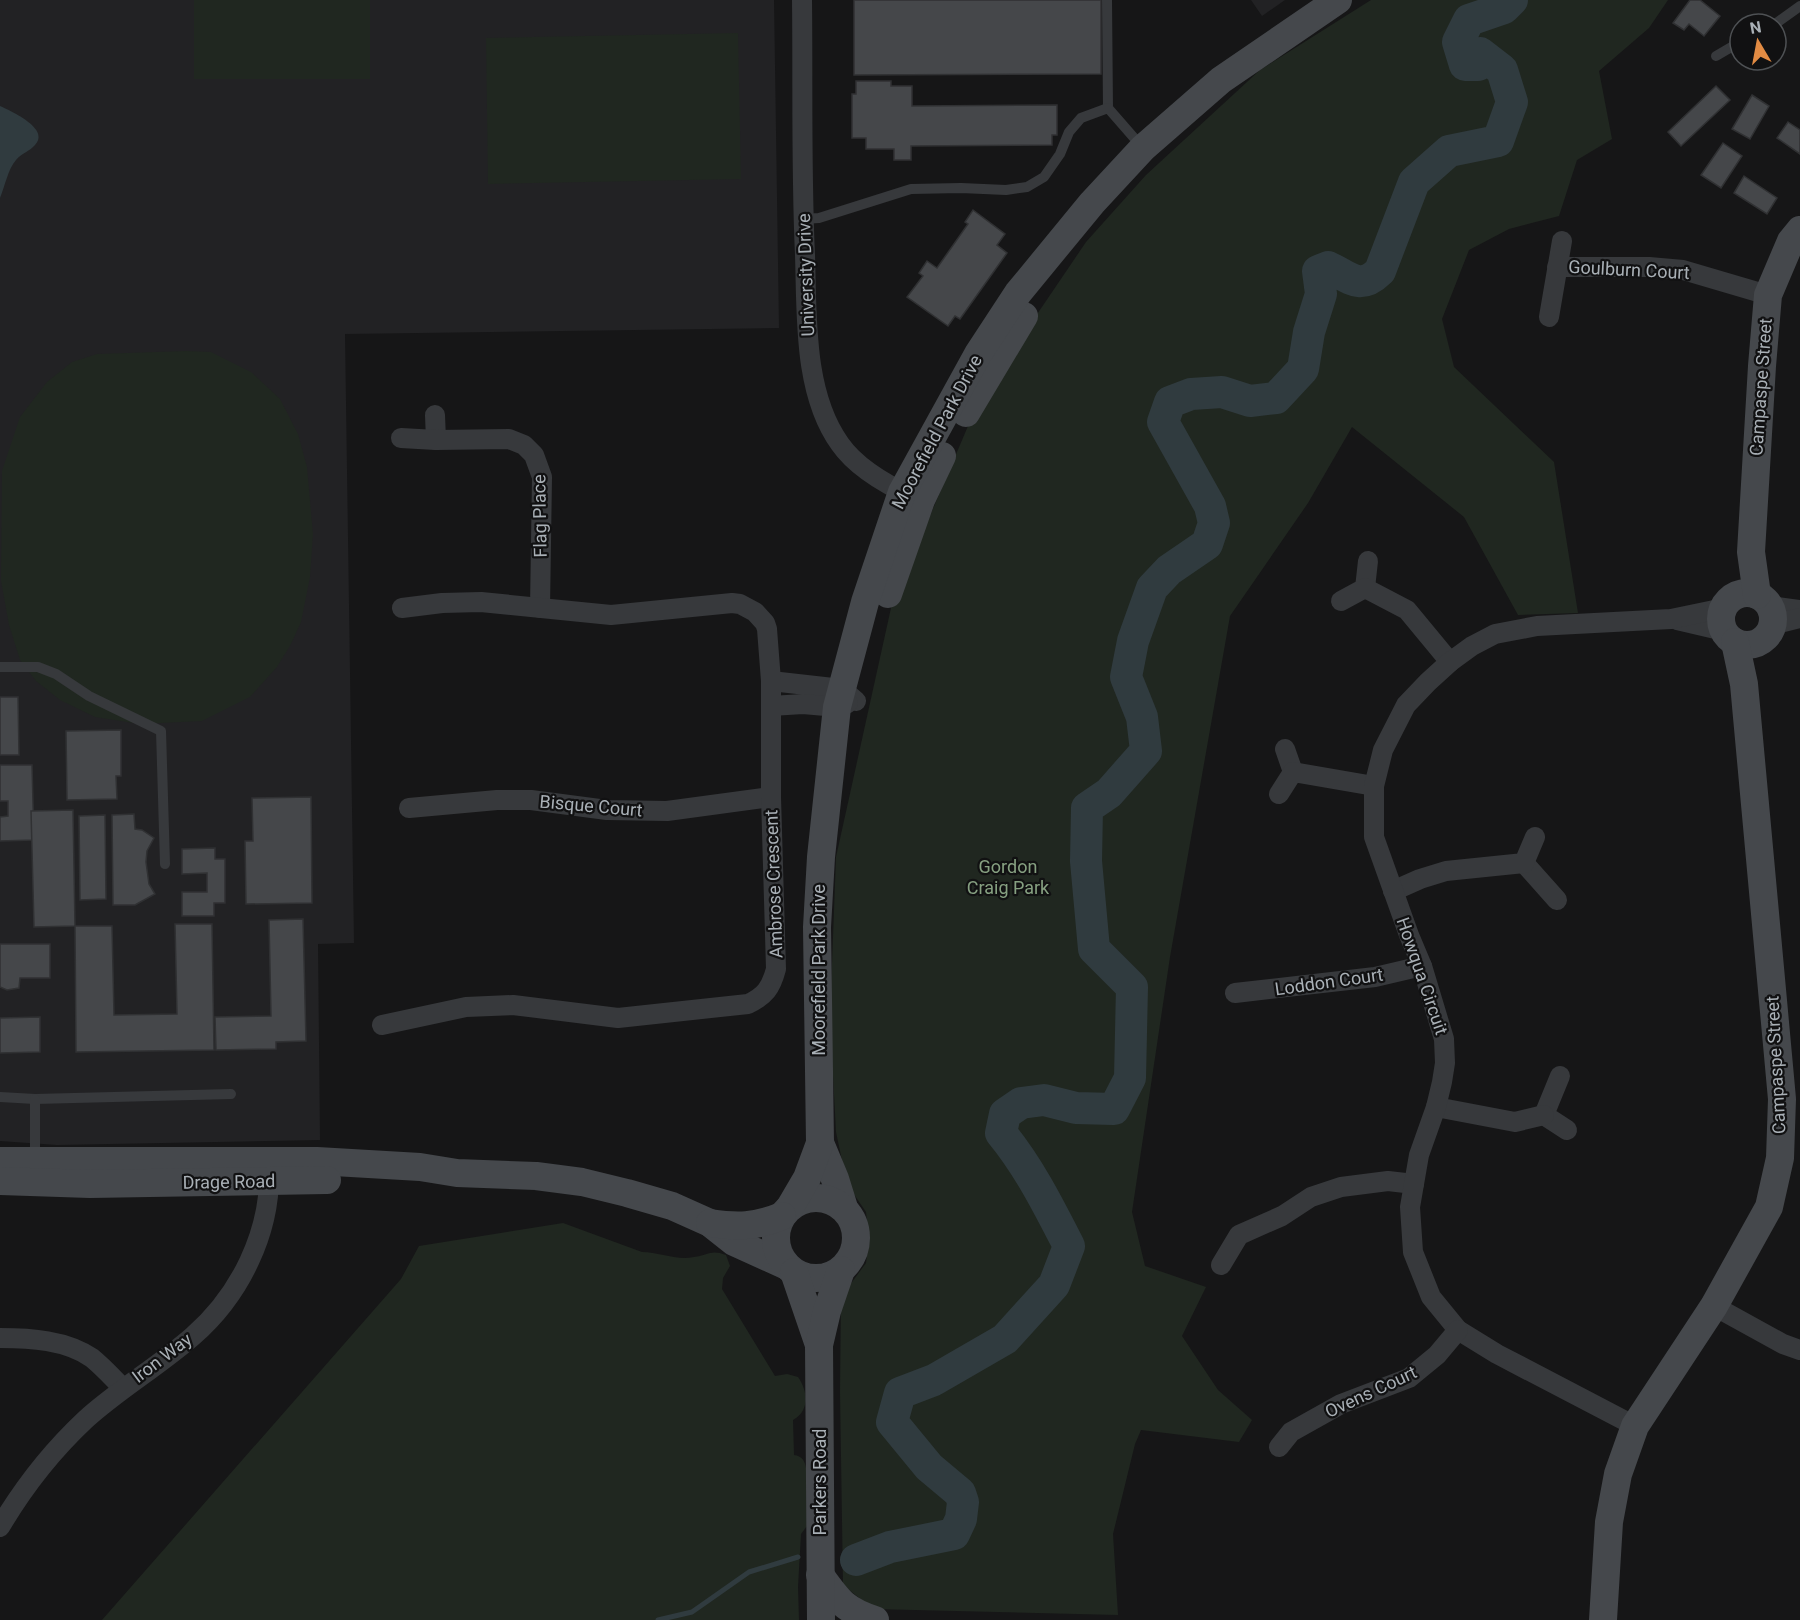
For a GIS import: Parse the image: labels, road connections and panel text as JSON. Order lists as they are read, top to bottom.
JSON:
{
  "streets": {
    "street": [
      "Goulburn Court",
      "University Drive",
      "Campaspe Street",
      "Moorefield Park Drive",
      "Flag Place",
      "Bisque Court",
      "Ambrose Crescent",
      "Howqua Circuit",
      "Loddon Court",
      "Drage Road",
      "Iron Way",
      "Ovens Court",
      "Parkers Road"
    ]
  },
  "crossings": [
    ["Goulburn Court", "Campaspe Street"],
    ["University Drive", "Moorefield Park Drive"],
    ["Campaspe Street", "Howqua Circuit"],
    ["Flag Place", "Ambrose Crescent"],
    ["Bisque Court", "Ambrose Crescent"],
    ["Howqua Circuit", "Loddon Court"],
    ["Howqua Circuit", "Ovens Court"],
    ["Drage Road", "Iron Way"],
    ["Drage Road", "Parkers Road"]
  ],
  "parks": ["Gordon Craig Park"],
  "north": "top"
}
